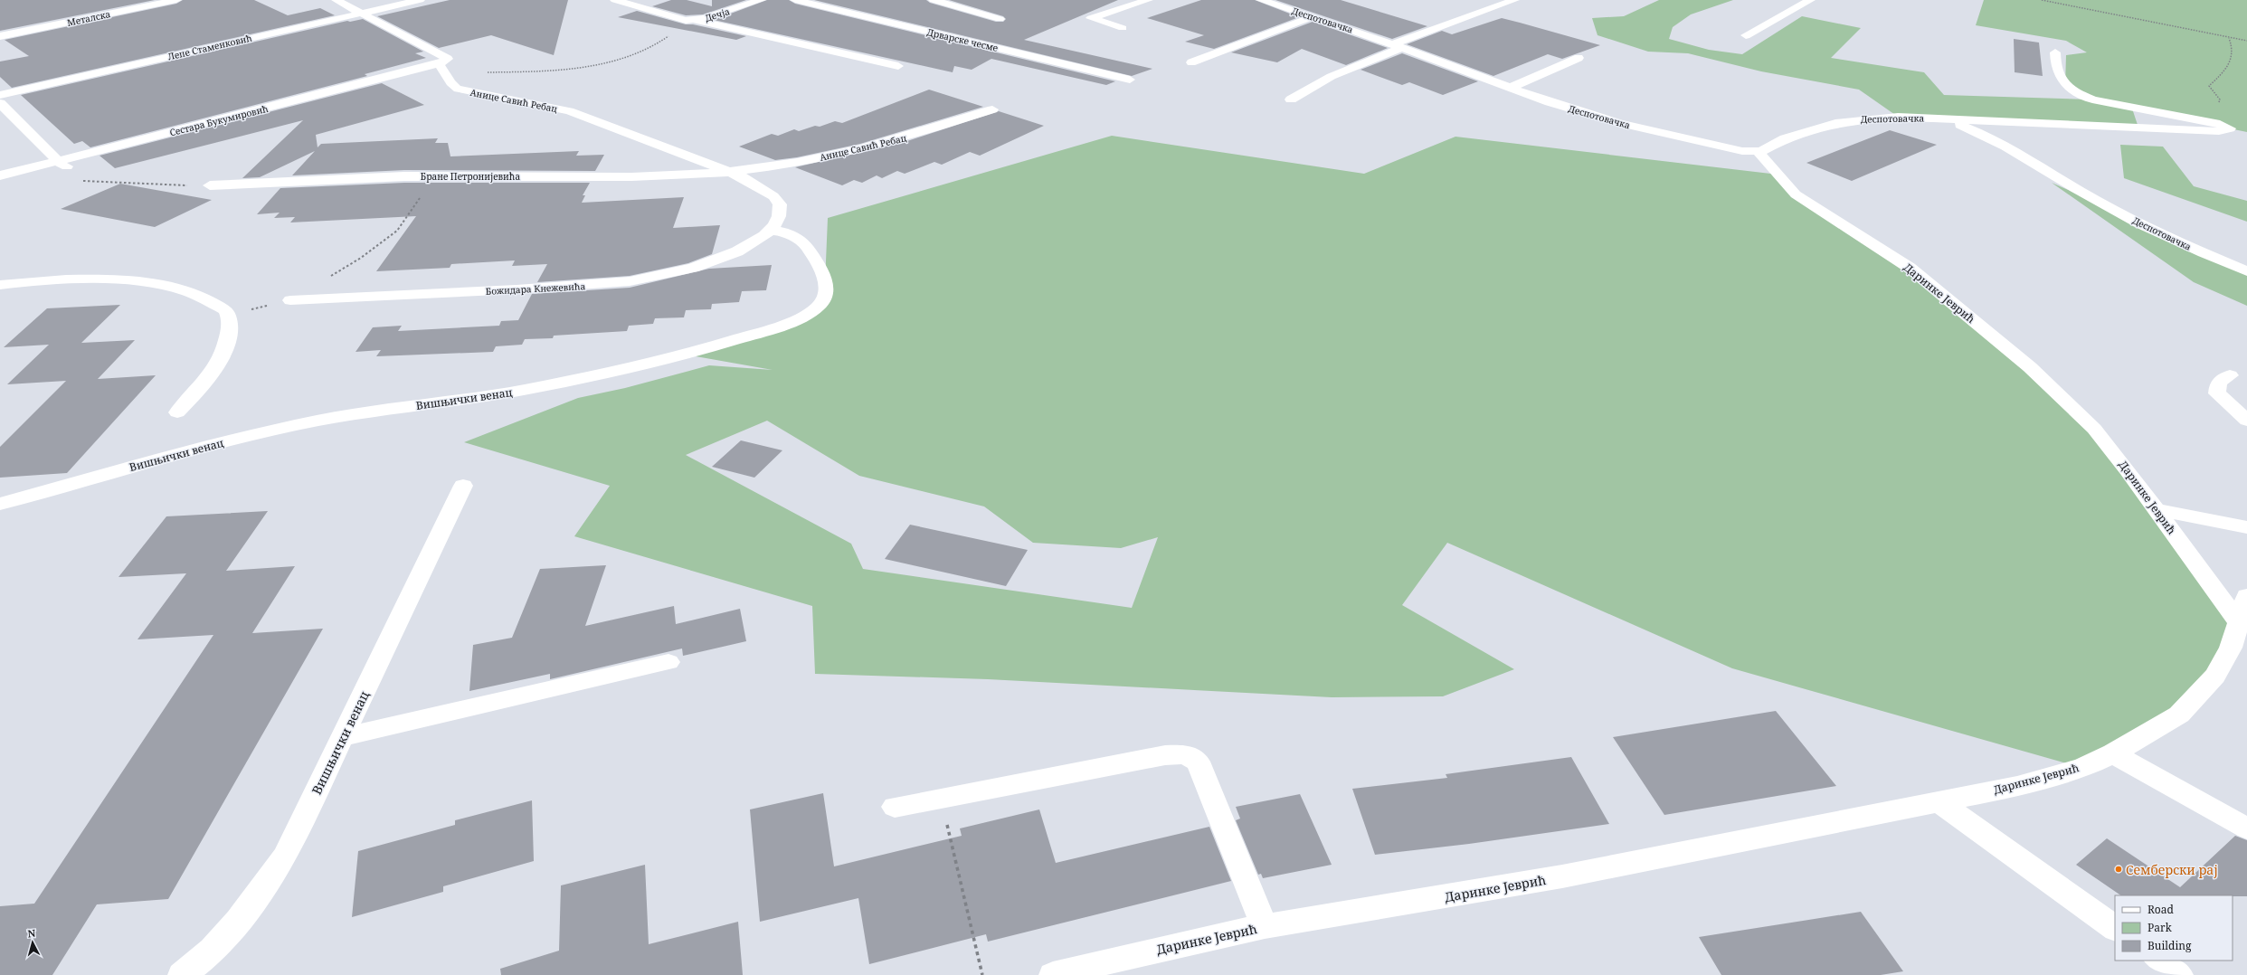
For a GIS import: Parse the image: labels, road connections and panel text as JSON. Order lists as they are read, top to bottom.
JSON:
{
  "streets": {
    "street": [
      "Дечја",
      "Металска",
      "Деспотовачка",
      "Дрварске чесме",
      "Лепе Стаменковић",
      "Анице Савић Ребац",
      "Сестара Букумировић",
      "Бране Петронијевића",
      "Божидара Кнежевића",
      "Даринке Јеврић",
      "Вишњички венац"
    ]
  },
  "crossings": [
    ["Деспотовачка", "Даринке Јеврић"],
    ["Анице Савић Ребац", "Сестара Букумировић"],
    ["Анице Савић Ребац", "Бране Петронијевића"],
    ["Анице Савић Ребац", "Божидара Кнежевића"],
    ["Анице Савић Ребац", "Вишњички венац"],
    ["Божидара Кнежевића", "Вишњички венац"]
  ],
  "places": ["Семберски рај"],
  "legend": ["Road", "Park", "Building"],
  "north": "top"
}
